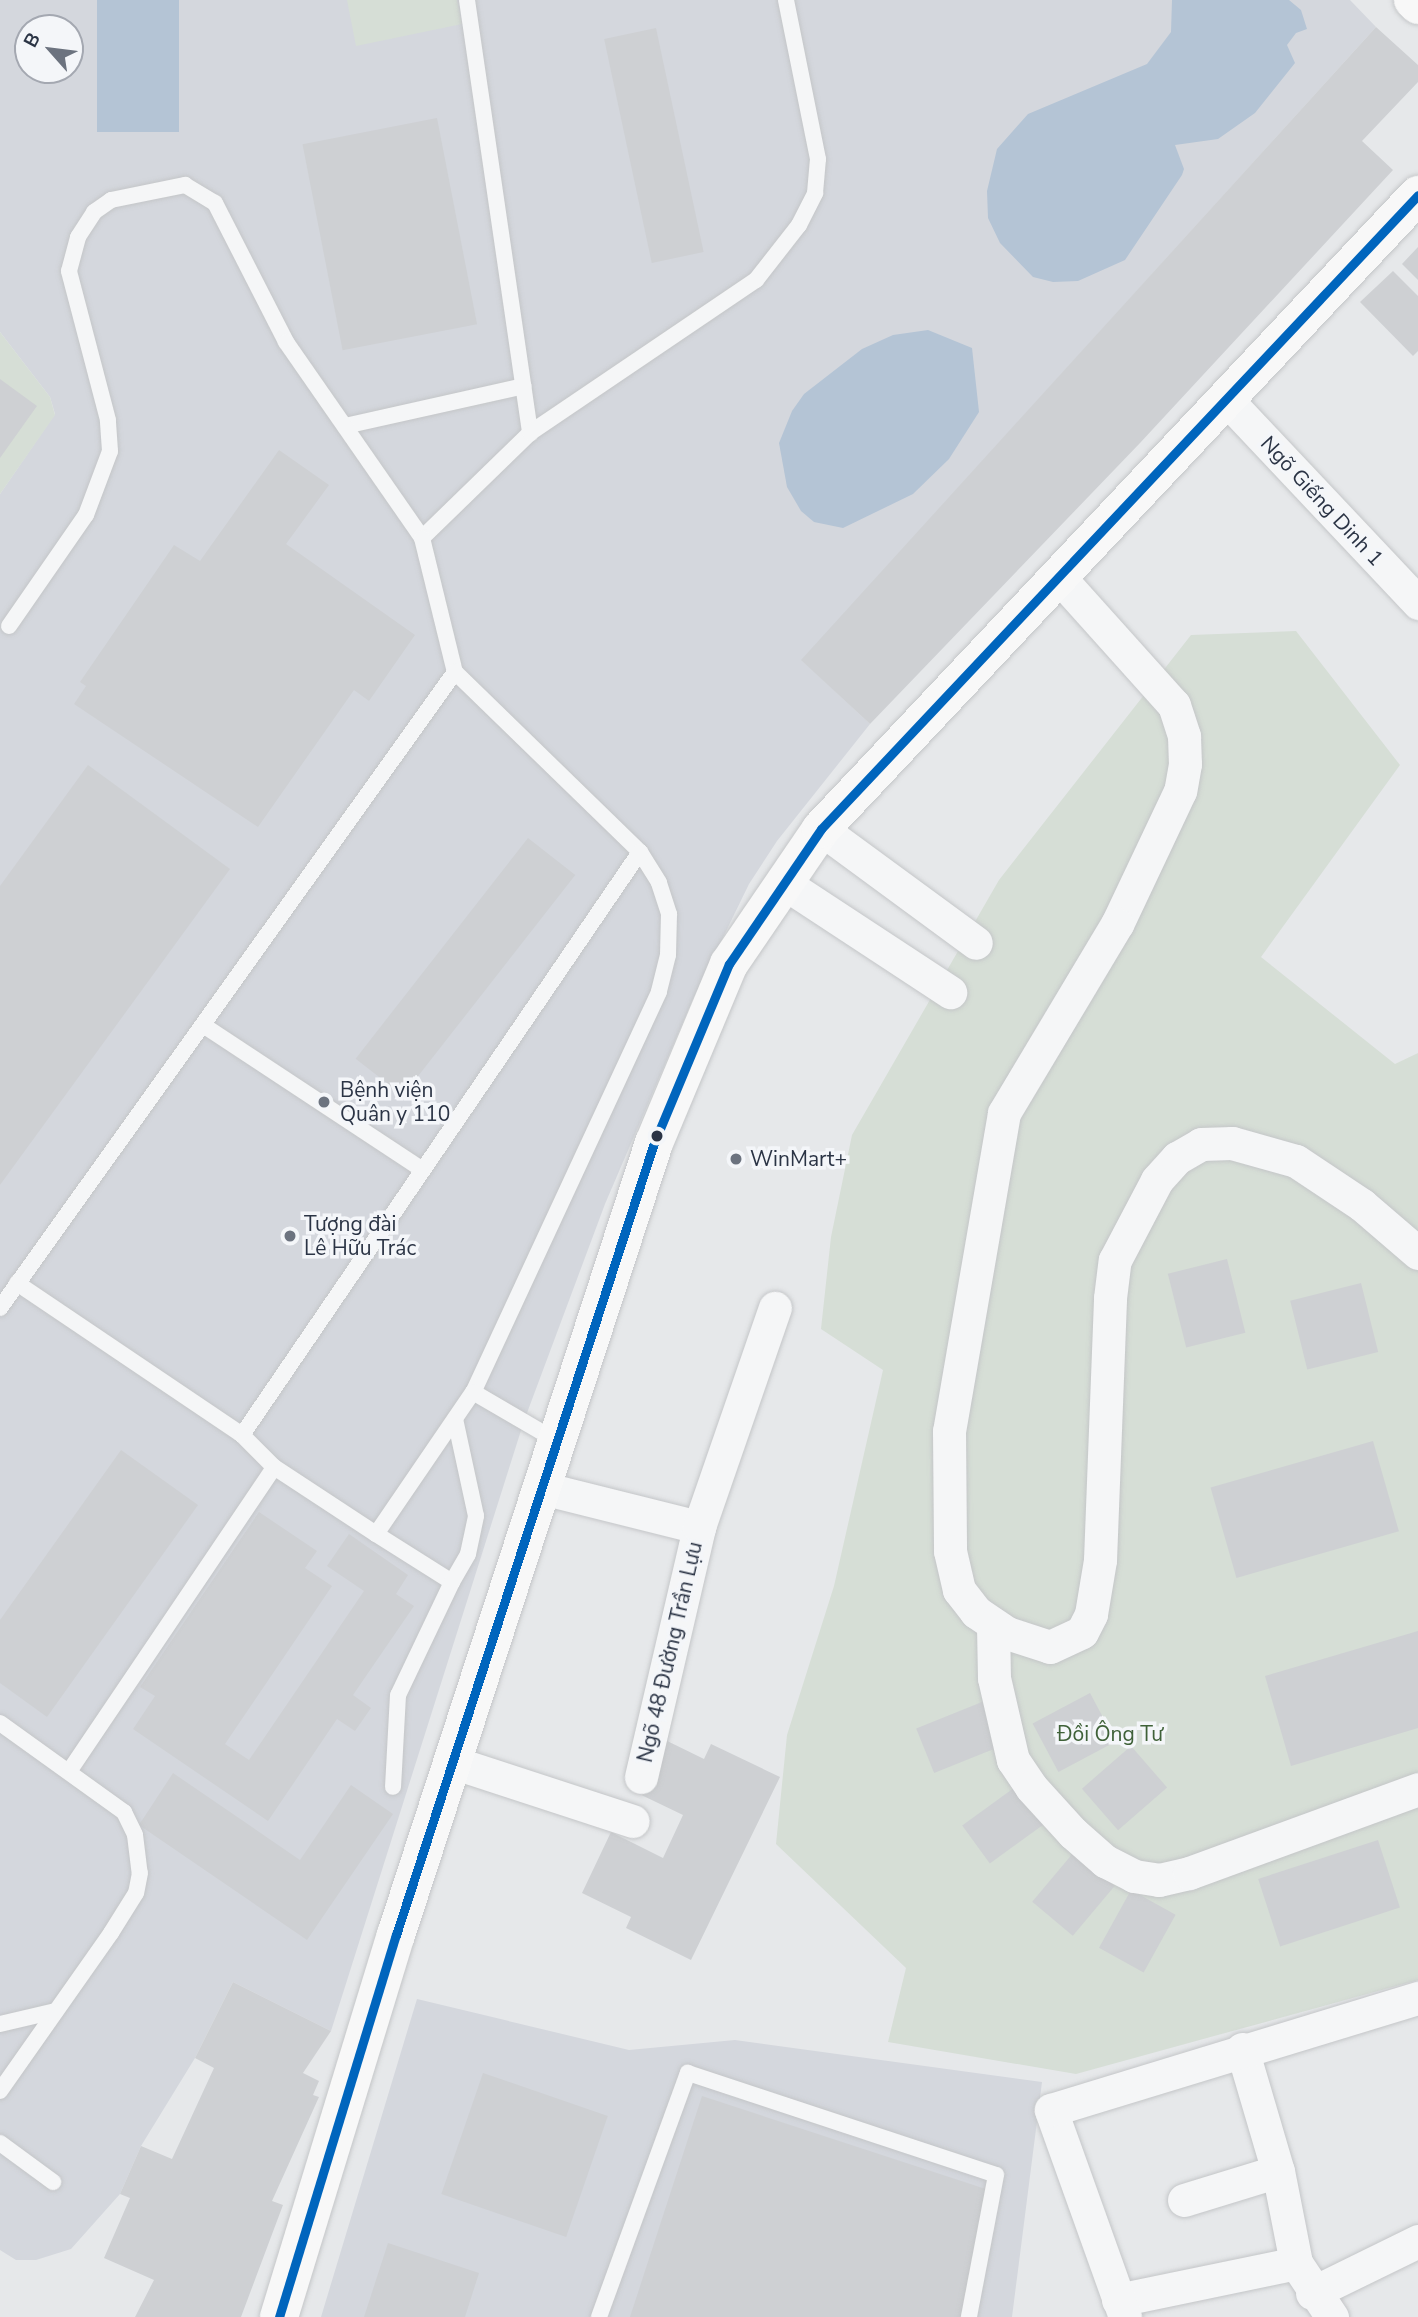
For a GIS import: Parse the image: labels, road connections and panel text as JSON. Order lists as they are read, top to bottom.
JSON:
{
  "streets": {
    "street": ["Ngõ Giếng Dinh 1", "Ngõ 48 Đường Trần Lựu"]
  },
  "parks": ["Đồi Ông Tư"],
  "places": ["Bệnh viện Quân y 110", "WinMart+", "Tượng đài Lê Hữu Trác"],
  "north": "top left"
}
